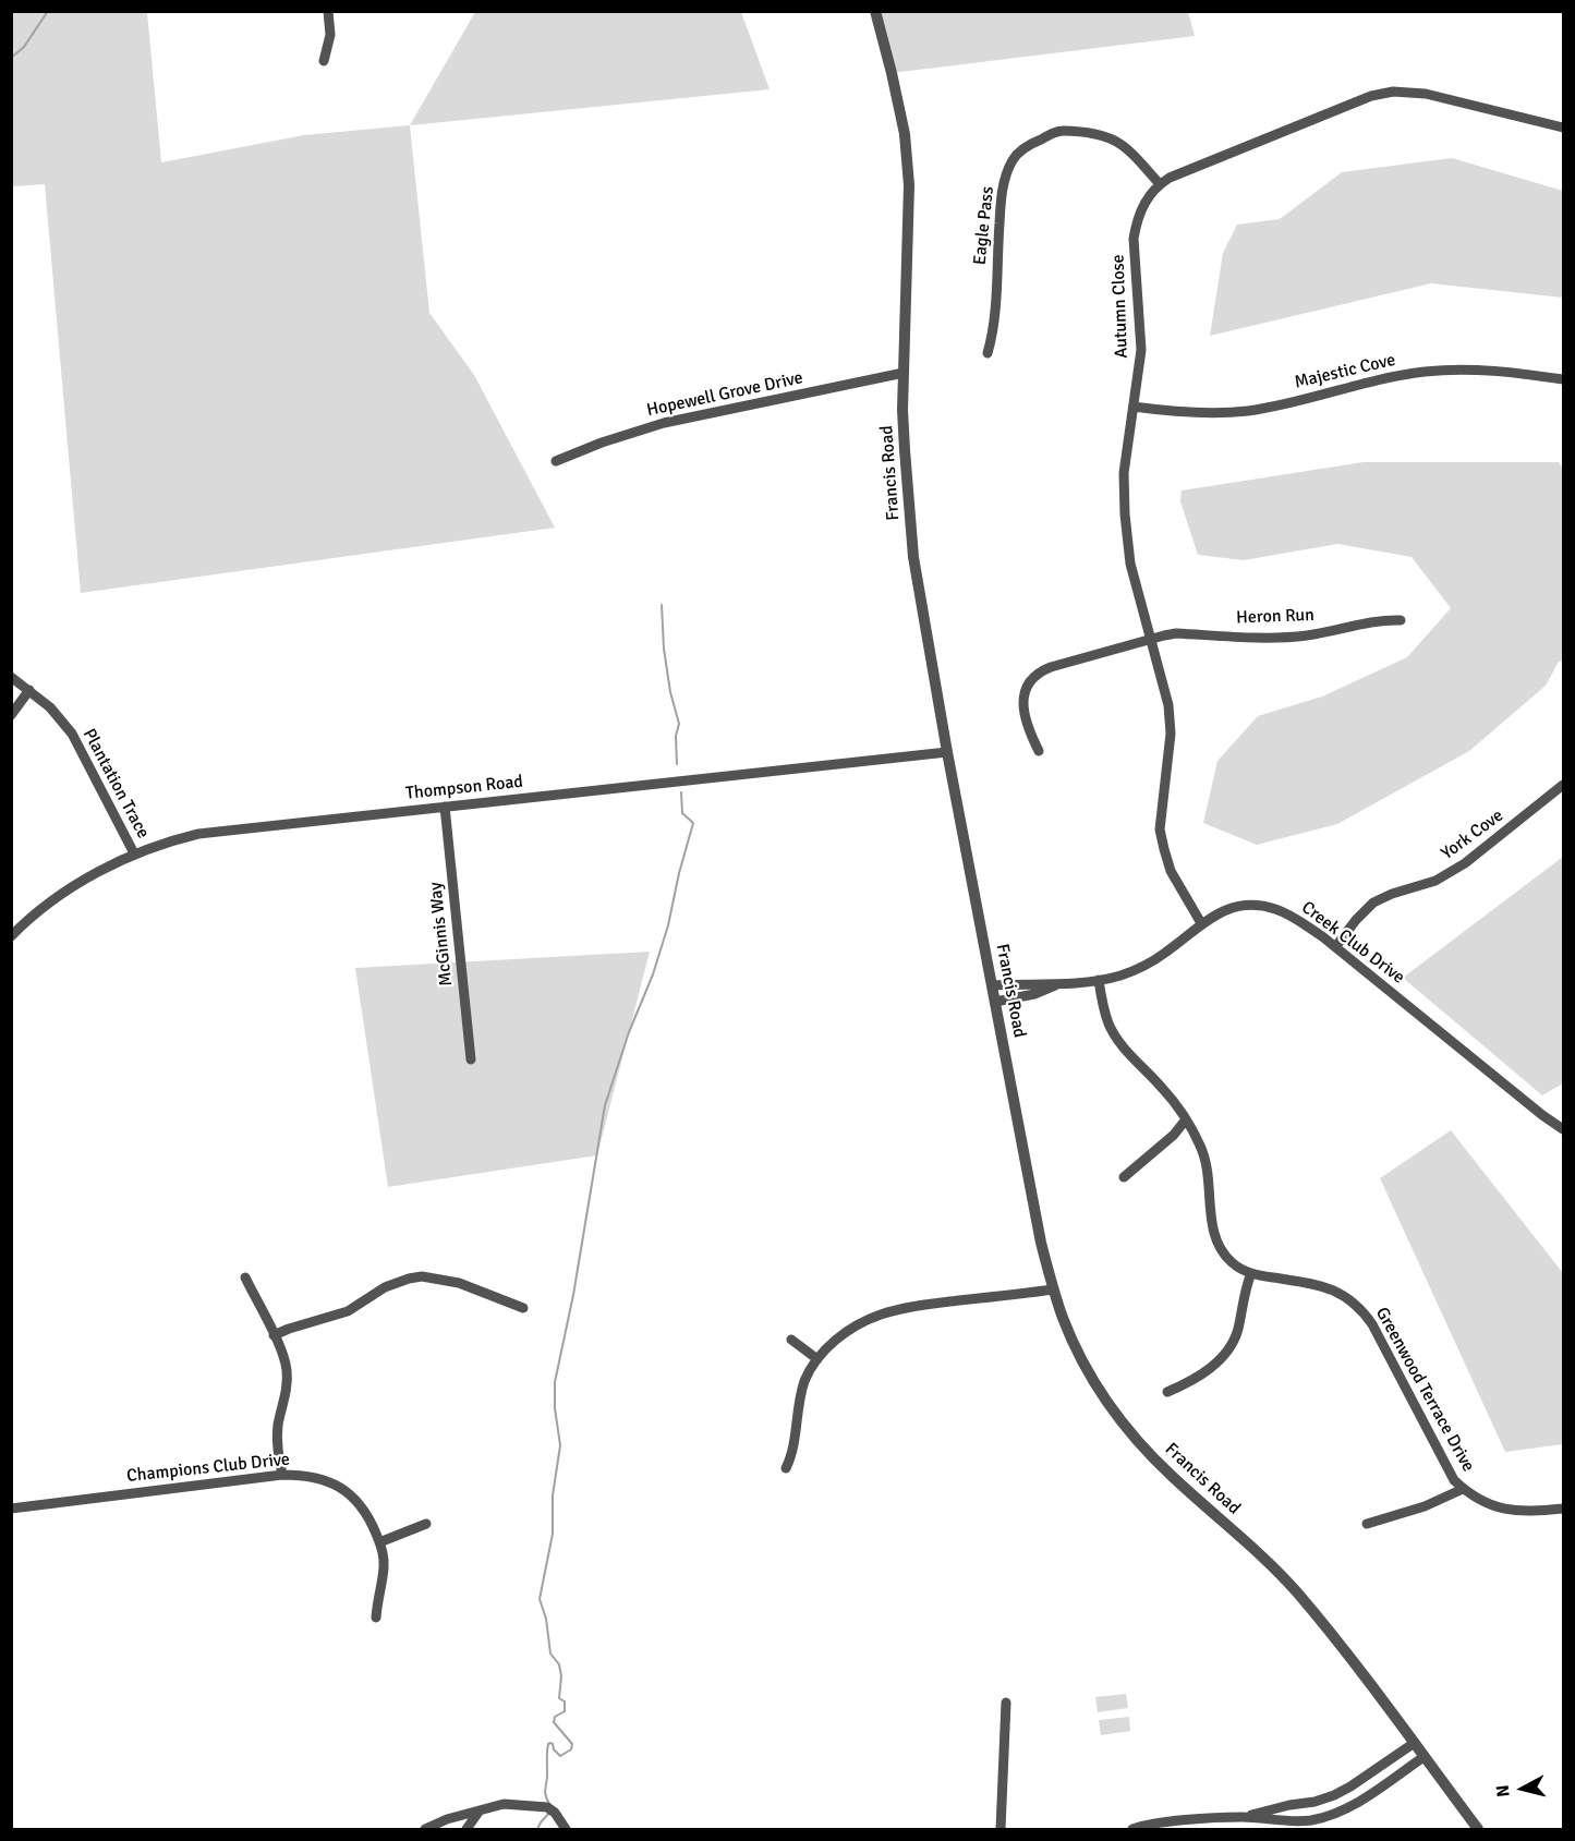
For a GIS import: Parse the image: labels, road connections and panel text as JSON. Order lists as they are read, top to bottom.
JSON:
{
  "streets": {
    "street": [
      "Eagle Pass",
      "Autumn Close",
      "Majestic Cove",
      "Hopewell Grove Drive",
      "Francis Road",
      "Heron Run",
      "Plantation Trace",
      "Thompson Road",
      "York Cove",
      "McGinnis Way",
      "Creek Club Drive",
      "Greenwood Terrace Drive",
      "Champions Club Drive"
    ]
  },
  "crossings": [
    ["Eagle Pass", "Autumn Close"],
    ["Autumn Close", "Majestic Cove"],
    ["Autumn Close", "Heron Run"],
    ["Autumn Close", "Creek Club Drive"],
    ["Hopewell Grove Drive", "Francis Road"],
    ["Francis Road", "Thompson Road"],
    ["Francis Road", "Creek Club Drive"],
    ["Plantation Trace", "Thompson Road"],
    ["Thompson Road", "McGinnis Way"],
    ["York Cove", "Creek Club Drive"],
    ["Creek Club Drive", "Greenwood Terrace Drive"]
  ],
  "north": "left"
}
